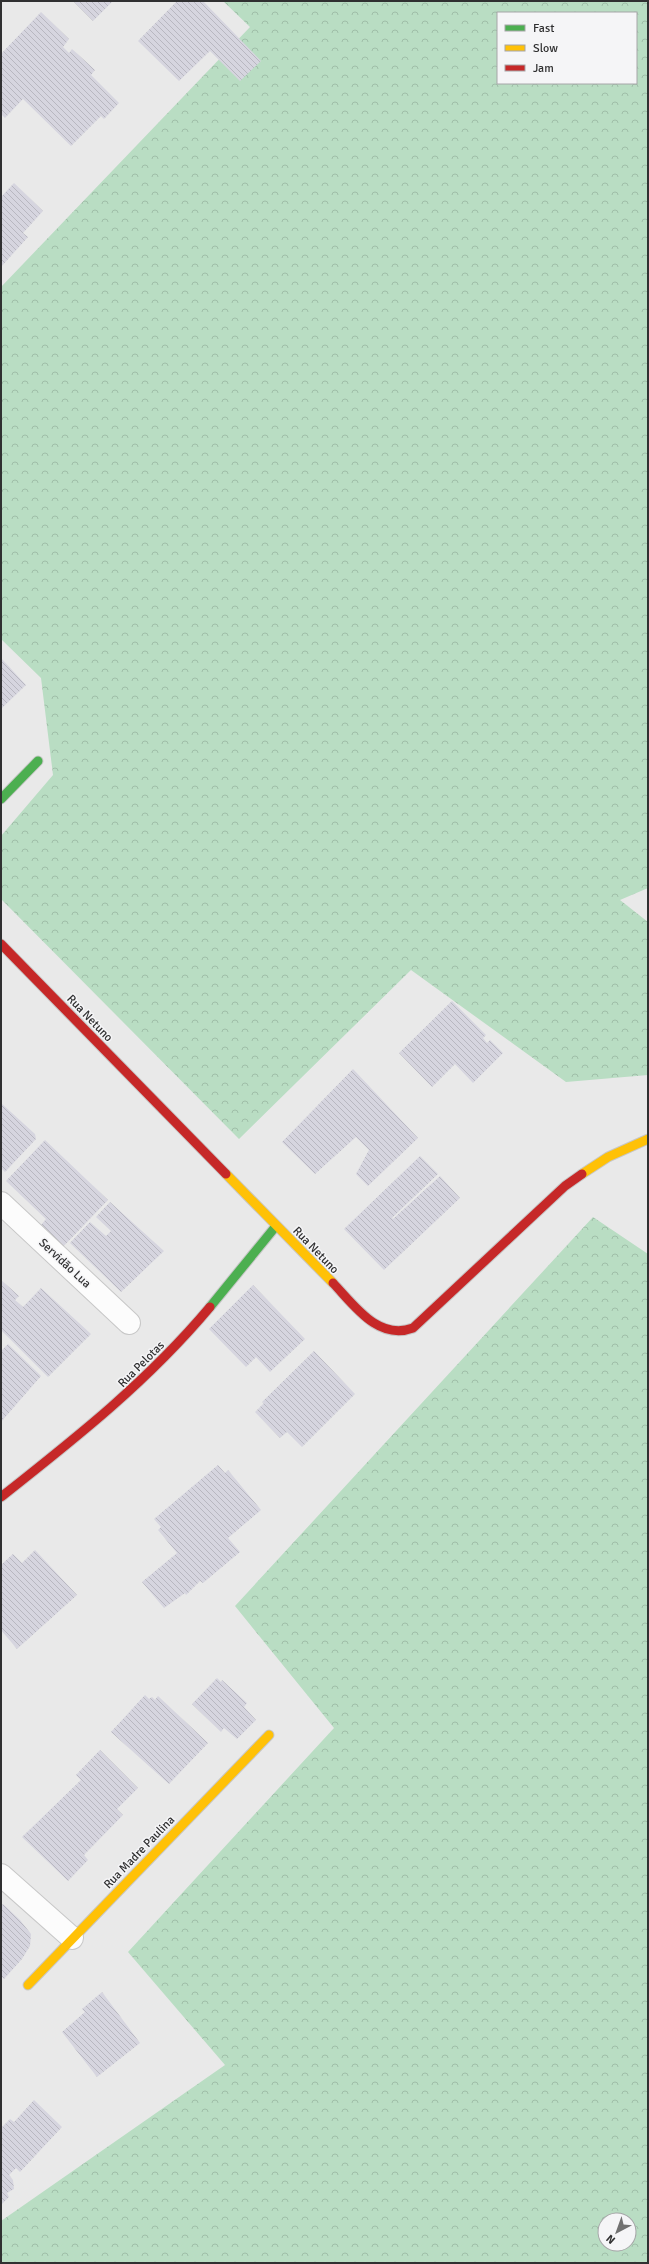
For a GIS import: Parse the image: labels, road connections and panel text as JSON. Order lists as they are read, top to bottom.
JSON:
{
  "streets": {
    "street": [
      "Rua Netuno",
      "Servidão Lua",
      "Rua Pelotas",
      "Rua Madre Paulina"
    ]
  },
  "crossings": [
    ["Rua Netuno", "Rua Pelotas"]
  ],
  "legend": ["Fast", "Slow", "Jam"],
  "north": "bottom left"
}
